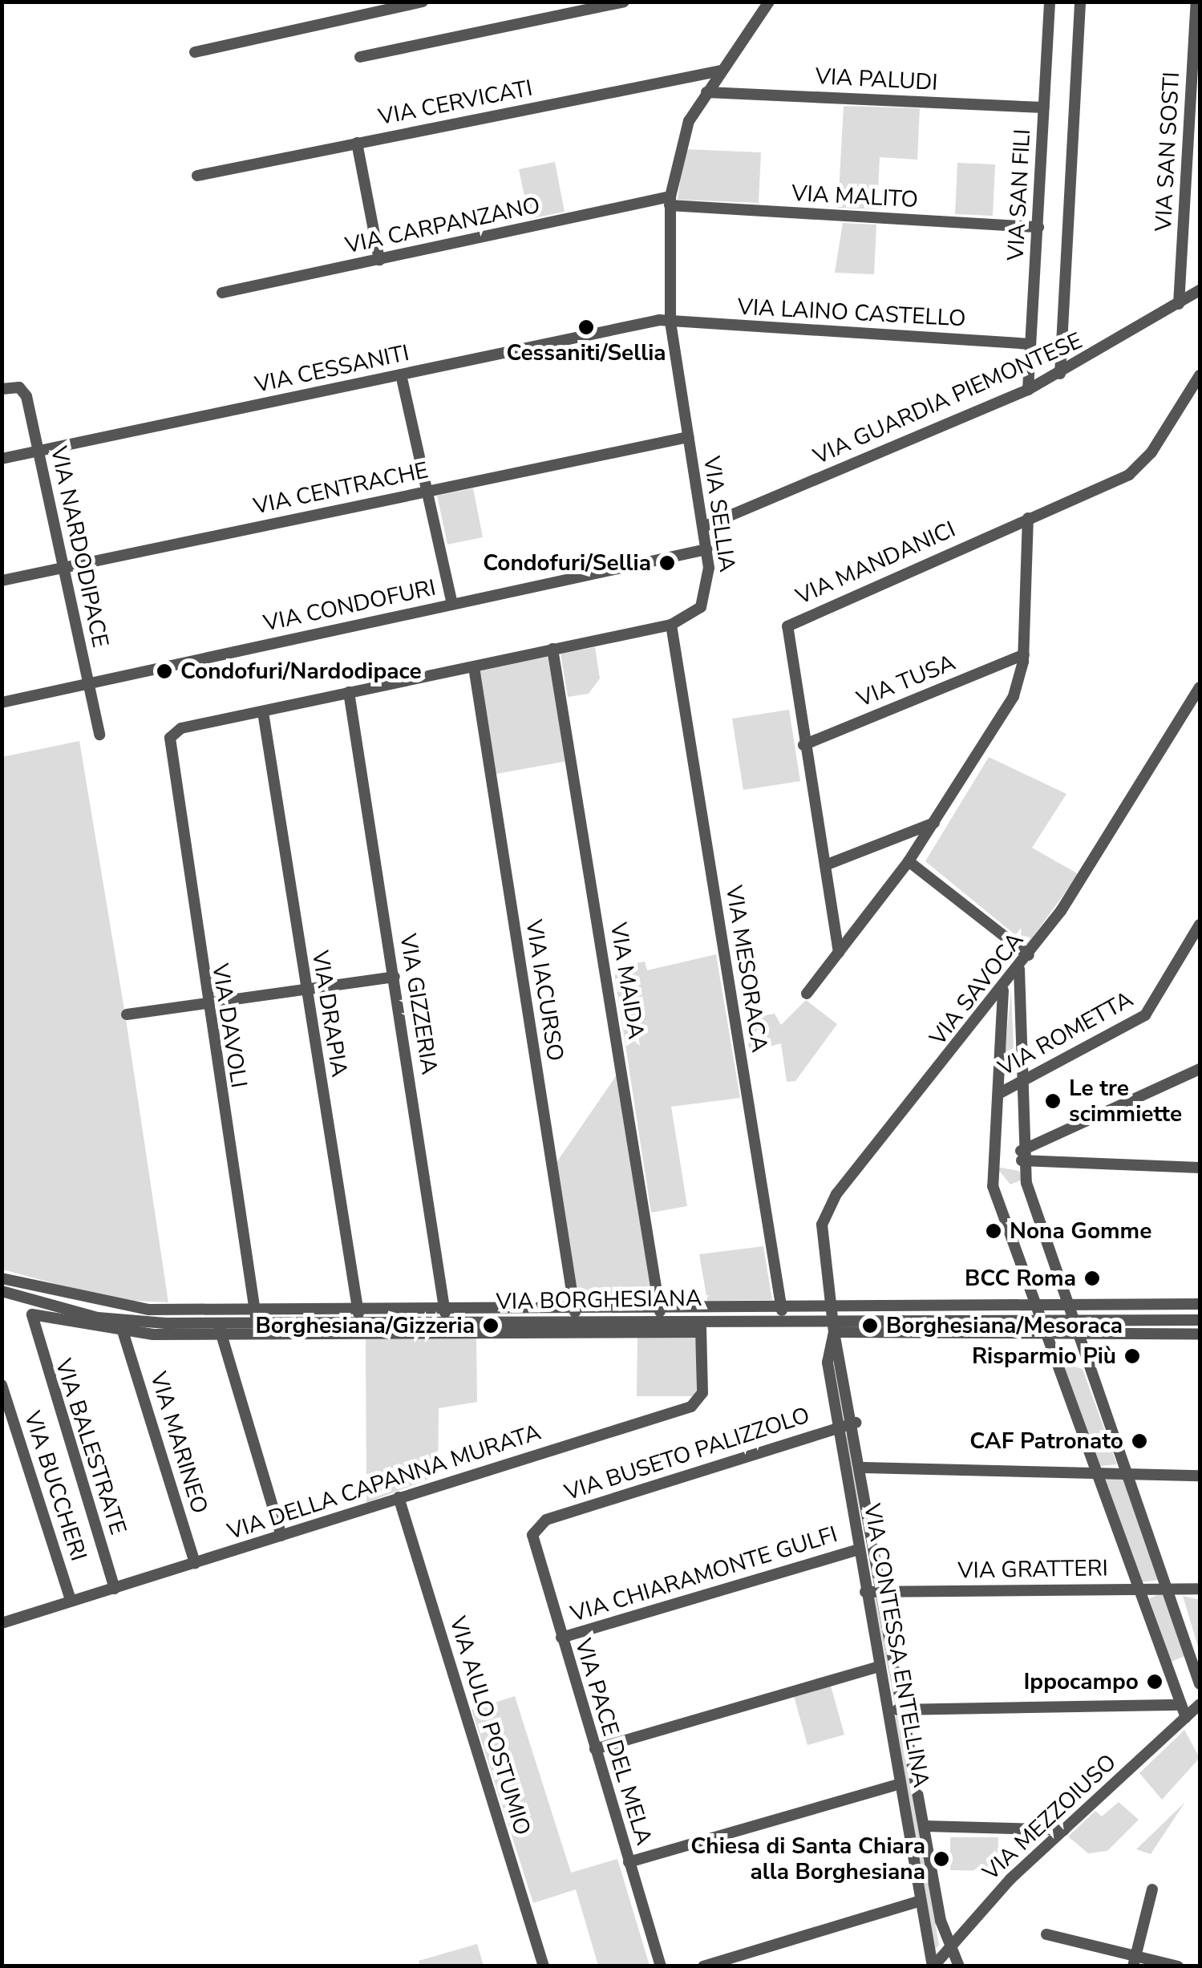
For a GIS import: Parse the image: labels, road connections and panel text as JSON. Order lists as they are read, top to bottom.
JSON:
{
  "streets": {
    "street": [
      "VIA PALUDI",
      "VIA CERVICATI",
      "VIA SAN SOSTI",
      "VIA SAN FILI",
      "VIA MALITO",
      "VIA CARPANZANO",
      "VIA LAINO CASTELLO",
      "VIA CESSANITI",
      "VIA GUARDIA PIEMONTESE",
      "VIA CENTRACHE",
      "VIA SELLIA",
      "VIA NARDODIPACE",
      "VIA MANDANICI",
      "VIA CONDOFURI",
      "VIA TUSA",
      "VIA MESORACA",
      "VIA MAIDA",
      "VIA SAVOCA",
      "VIA IACURSO",
      "VIA GIZZERIA",
      "VIA DRAPIA",
      "VIA DAVOLI",
      "VIA ROMETTA",
      "VIA BORGHESIANA",
      "VIA MARINEO",
      "VIA BALESTRATE",
      "VIA BUSETO PALIZZOLO",
      "VIA DELLA CAPANNA MURATA",
      "VIA BUCCHERI",
      "VIA GRATTERI",
      "VIA CHIARAMONTE GULFI",
      "VIA CONTESSA ENTELLINA",
      "VIA AULO POSTUMIO",
      "VIA PACE DEL MELA",
      "VIA MEZZOIUSO"
    ]
  },
  "crossings": [
    ["VIA PALUDI", "VIA SAN FILI"],
    ["VIA PALUDI", "VIA SELLIA"],
    ["VIA CERVICATI", "VIA SELLIA"],
    ["VIA SAN SOSTI", "VIA GUARDIA PIEMONTESE"],
    ["VIA SAN FILI", "VIA MALITO"],
    ["VIA SAN FILI", "VIA LAINO CASTELLO"],
    ["VIA SAN FILI", "VIA GUARDIA PIEMONTESE"],
    ["VIA MALITO", "VIA CARPANZANO"],
    ["VIA MALITO", "VIA SELLIA"],
    ["VIA CARPANZANO", "VIA SELLIA"],
    ["VIA LAINO CASTELLO", "VIA CESSANITI"],
    ["VIA LAINO CASTELLO", "VIA SELLIA"],
    ["VIA CESSANITI", "VIA SELLIA"],
    ["VIA CESSANITI", "VIA NARDODIPACE"],
    ["VIA GUARDIA PIEMONTESE", "VIA SELLIA"],
    ["VIA CENTRACHE", "VIA SELLIA"],
    ["VIA CENTRACHE", "VIA NARDODIPACE"],
    ["VIA SELLIA", "VIA CONDOFURI"],
    ["VIA SELLIA", "VIA MESORACA"],
    ["VIA SELLIA", "VIA MAIDA"],
    ["VIA SELLIA", "VIA IACURSO"],
    ["VIA SELLIA", "VIA GIZZERIA"],
    ["VIA SELLIA", "VIA DRAPIA"],
    ["VIA SELLIA", "VIA DAVOLI"],
    ["VIA NARDODIPACE", "VIA CONDOFURI"],
    ["VIA MANDANICI", "VIA TUSA"],
    ["VIA MESORACA", "VIA BORGHESIANA"],
    ["VIA MAIDA", "VIA BORGHESIANA"],
    ["VIA SAVOCA", "VIA BORGHESIANA"],
    ["VIA SAVOCA", "VIA CONTESSA ENTELLINA"],
    ["VIA IACURSO", "VIA BORGHESIANA"],
    ["VIA GIZZERIA", "VIA BORGHESIANA"],
    ["VIA DRAPIA", "VIA BORGHESIANA"],
    ["VIA DAVOLI", "VIA BORGHESIANA"],
    ["VIA BORGHESIANA", "VIA MARINEO"],
    ["VIA BORGHESIANA", "VIA BALESTRATE"],
    ["VIA BORGHESIANA", "VIA DELLA CAPANNA MURATA"],
    ["VIA BORGHESIANA", "VIA CONTESSA ENTELLINA"],
    ["VIA MARINEO", "VIA DELLA CAPANNA MURATA"],
    ["VIA BALESTRATE", "VIA DELLA CAPANNA MURATA"],
    ["VIA BUSETO PALIZZOLO", "VIA CONTESSA ENTELLINA"],
    ["VIA BUSETO PALIZZOLO", "VIA PACE DEL MELA"],
    ["VIA DELLA CAPANNA MURATA", "VIA BUCCHERI"],
    ["VIA DELLA CAPANNA MURATA", "VIA AULO POSTUMIO"],
    ["VIA GRATTERI", "VIA CONTESSA ENTELLINA"],
    ["VIA CHIARAMONTE GULFI", "VIA CONTESSA ENTELLINA"],
    ["VIA CHIARAMONTE GULFI", "VIA PACE DEL MELA"],
    ["VIA CONTESSA ENTELLINA", "VIA MEZZOIUSO"]
  ],
  "places": [
    "Cessaniti/Sellia",
    "Condofuri/Sellia",
    "Condofuri/Nardodipace",
    "Le tre scimmiette",
    "Nona Gomme",
    "BCC Roma",
    "Borghesiana/Gizzeria",
    "Borghesiana/Mesoraca",
    "Risparmio Più",
    "CAF Patronato",
    "Ippocampo",
    "Chiesa di Santa Chiara alla Borghesiana"
  ]
}
